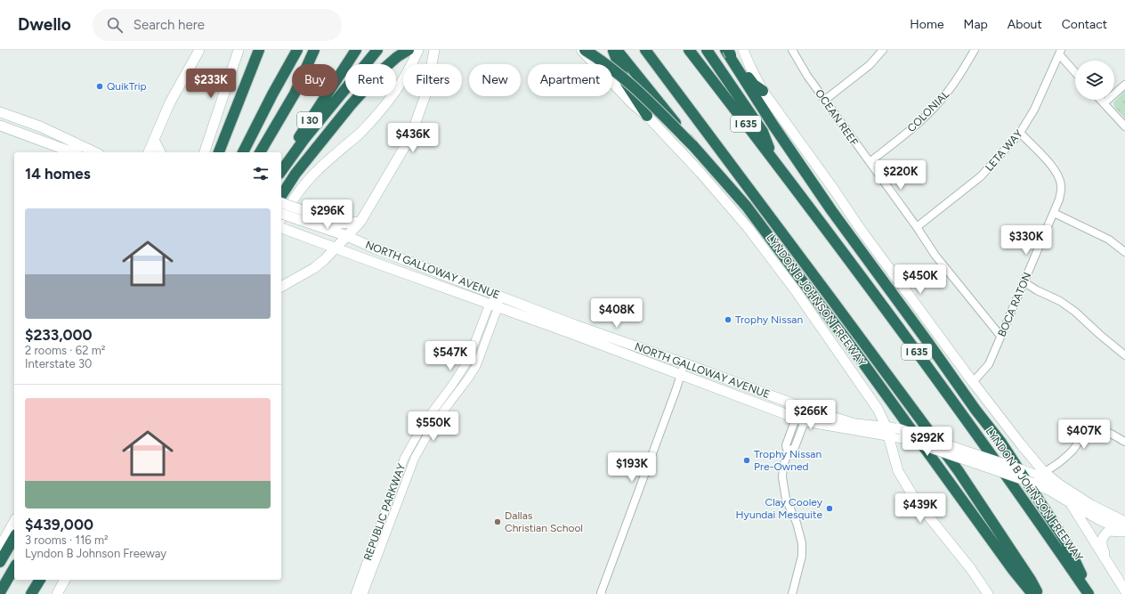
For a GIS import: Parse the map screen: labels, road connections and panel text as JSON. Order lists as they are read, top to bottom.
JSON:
{
  "streets": {
    "highway": ["I 30", "I 635", "LYNDON B JOHNSON FREEWAY"],
    "main road": ["NORTH GALLOWAY AVENUE"],
    "street": [
      "COLONIAL",
      "OCEAN REEF",
      "LETA WAY",
      "BOCA RATON",
      "REPUBLIC PARKWAY"
    ]
  },
  "crossings": [
    ["COLONIAL", "OCEAN REEF"],
    ["OCEAN REEF", "LETA WAY"],
    ["OCEAN REEF", "BOCA RATON"],
    ["LETA WAY", "BOCA RATON"],
    ["NORTH GALLOWAY AVENUE", "LYNDON B JOHNSON FREEWAY"],
    ["NORTH GALLOWAY AVENUE", "REPUBLIC PARKWAY"],
    ["LYNDON B JOHNSON FREEWAY", "BOCA RATON"]
  ],
  "places": [
    "QuikTrip",
    "Trophy Nissan",
    "Trophy Nissan Pre-Owned",
    "Clay Cooley Hyundai Mesquite",
    "Dallas Christian School"
  ],
  "page": {
    "header": "Dwello",
    "search": "Search here",
    "nav": [
      "Home",
      "Map",
      "About",
      "Contact"
    ],
    "chip": [
      "Buy",
      "Rent",
      "Filters",
      "New",
      "Apartment"
    ],
    "price": [
      "$233K",
      "$436K",
      "$220K",
      "$296K",
      "$330K",
      "$450K",
      "$408K",
      "$547K",
      "$266K",
      "$550K",
      "$407K",
      "$292K",
      "$193K",
      "$439K"
    ],
    "heading": "14 homes",
    "list": [
      {
        "name": "$233,000",
        "note": "2 rooms · 62 m² · Interstate 30"
      },
      {
        "name": "$439,000",
        "note": "3 rooms · 116 m² · Lyndon B Johnson Freeway"
      }
    ]
  }
}
